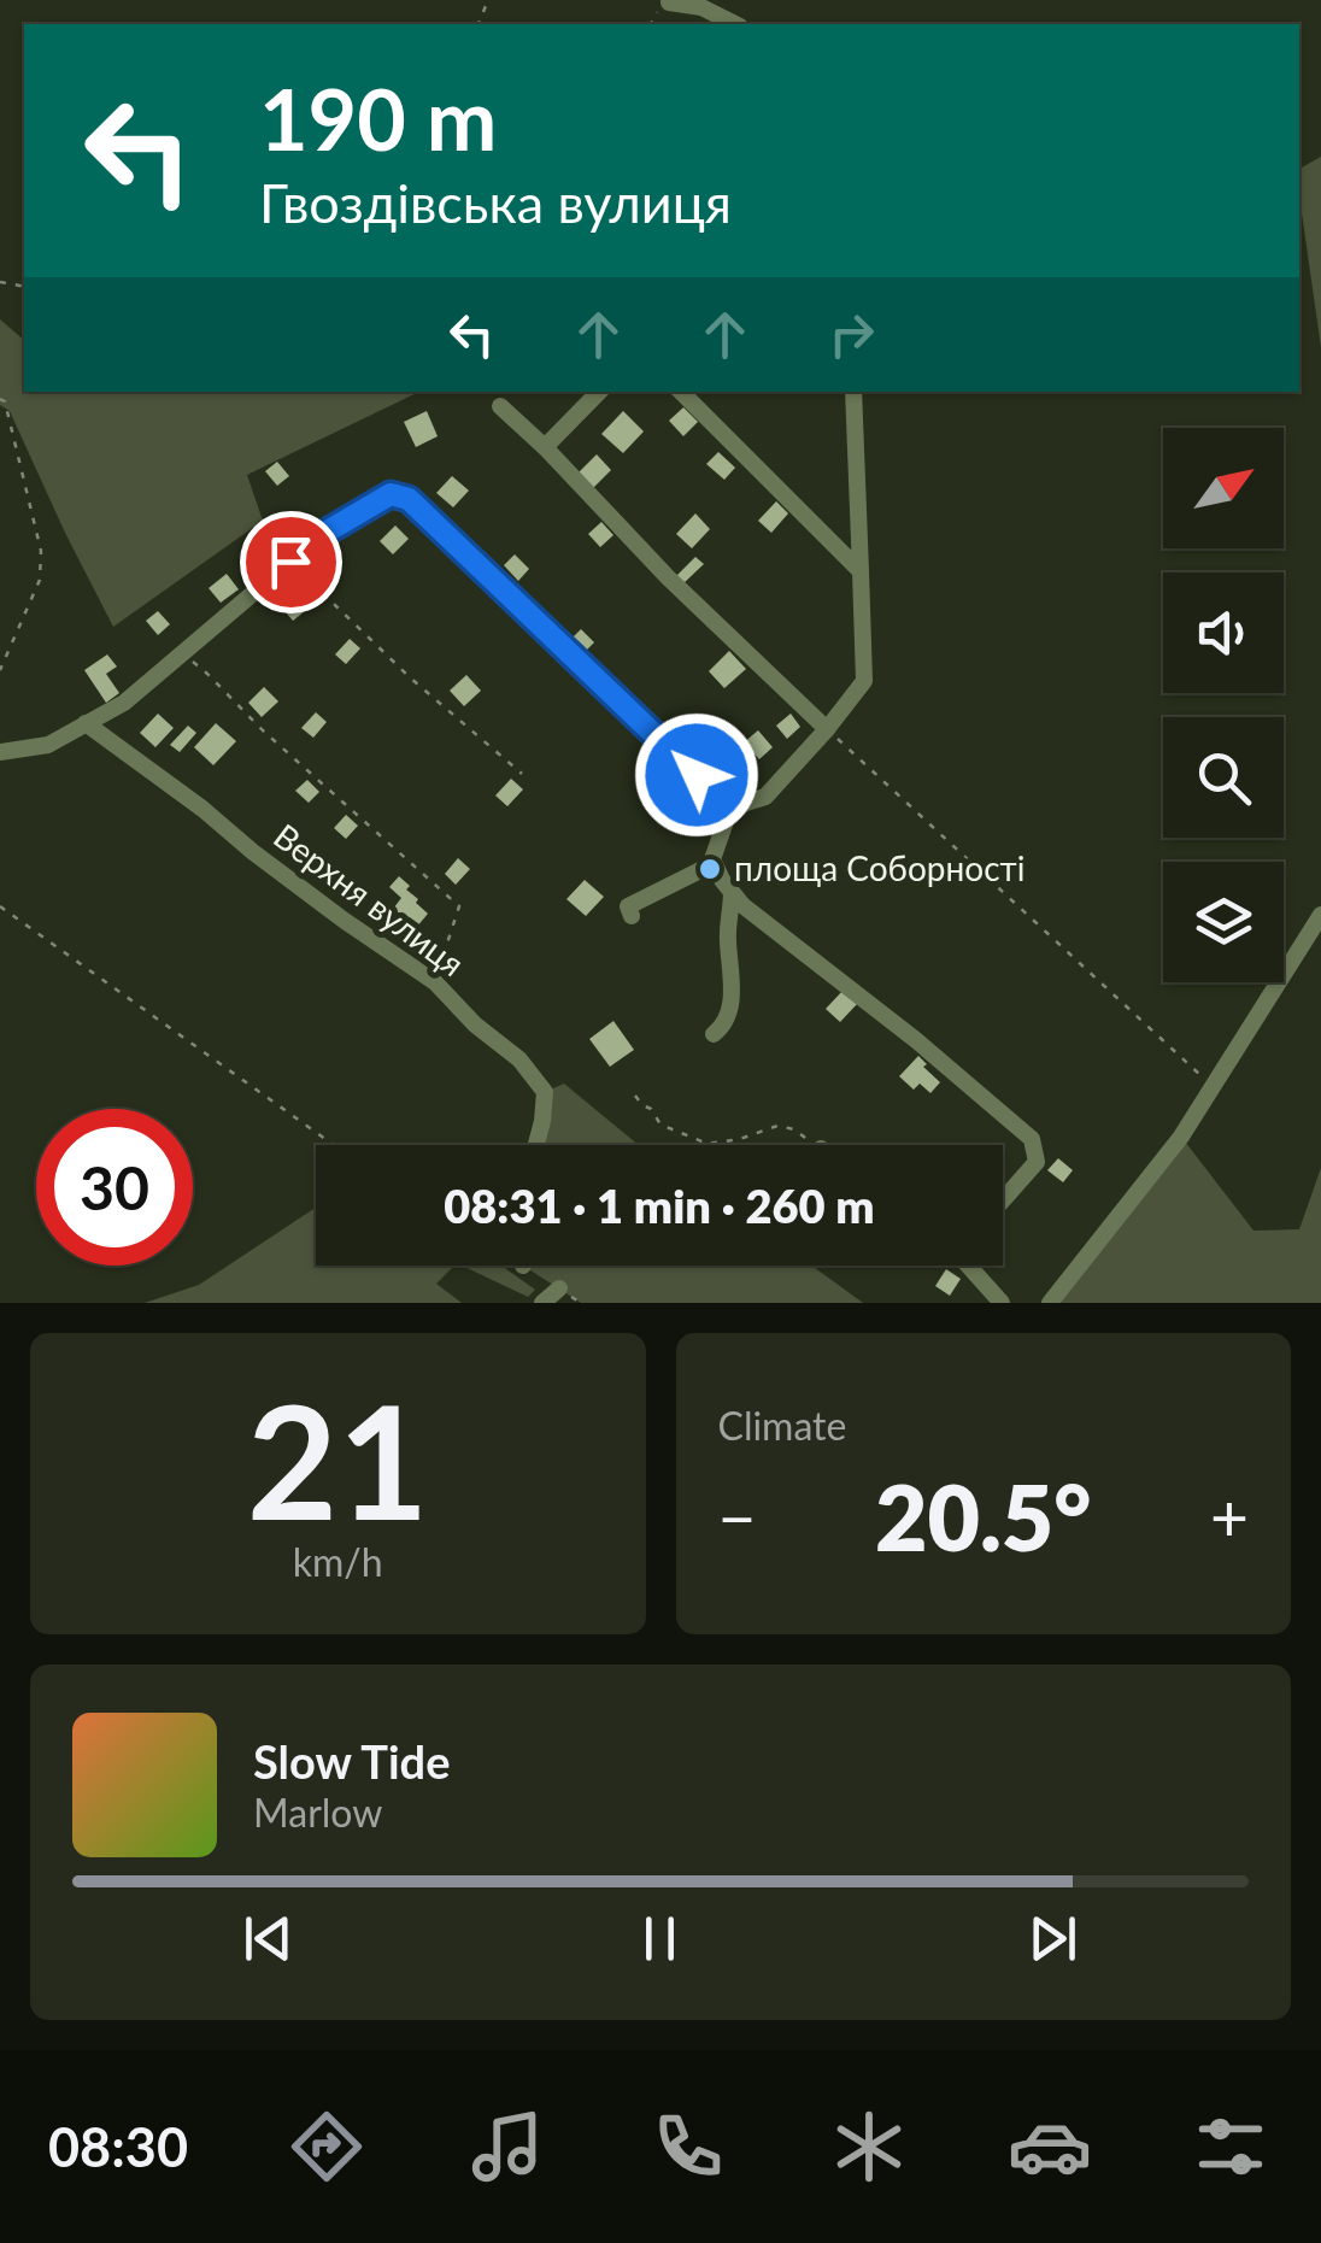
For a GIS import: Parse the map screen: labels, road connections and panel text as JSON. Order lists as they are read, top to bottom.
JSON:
{
  "streets": {
    "street": ["Верхня вулиця"]
  },
  "places": ["площа Соборності"],
  "north": "top right",
  "page": {
    "turn": ["190 m", "Гвоздівська вулиця"],
    "limit": "30",
    "trip": "08:31 · 1 min · 260 m",
    "tile": [
      ["21", "km/h"],
      "Climate"
    ],
    "heat": ["−", "20.5°", "+"],
    "song": ["Slow Tide", "Marlow"],
    "tabs": "08:30"
  }
}
